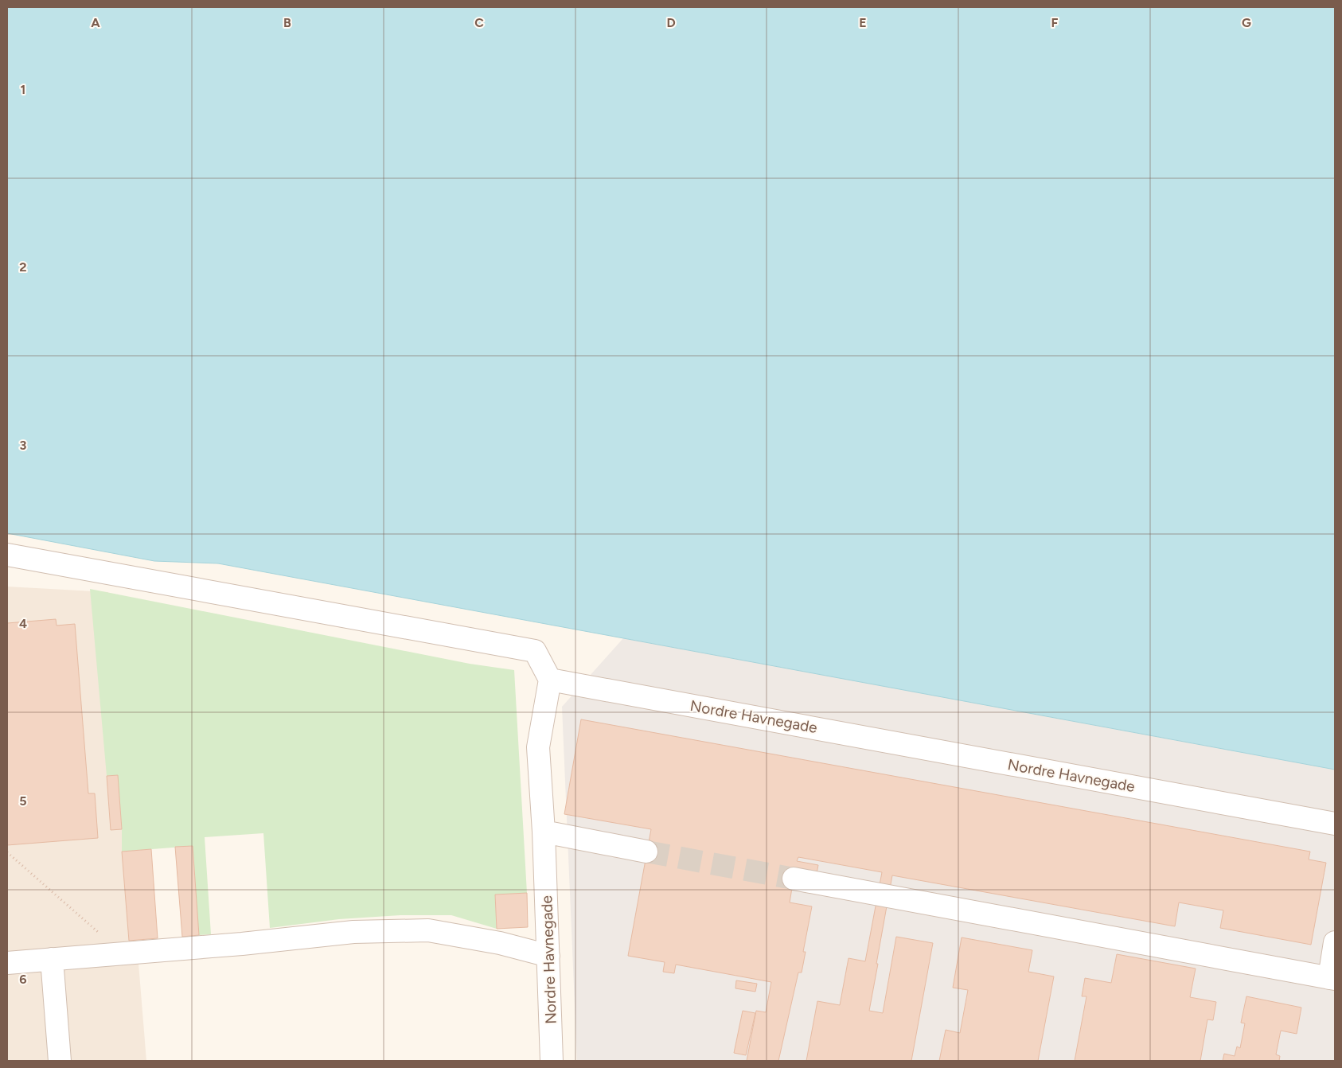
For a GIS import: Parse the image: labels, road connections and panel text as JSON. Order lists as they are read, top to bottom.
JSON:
{
  "streets": {
    "street": ["Nordre Havnegade"]
  },
  "grid": {
    "columns": [
      "A",
      "B",
      "C",
      "D",
      "E",
      "F",
      "G"
    ],
    "rows": [
      "1",
      "2",
      "3",
      "4",
      "5",
      "6"
    ]
  }
}
